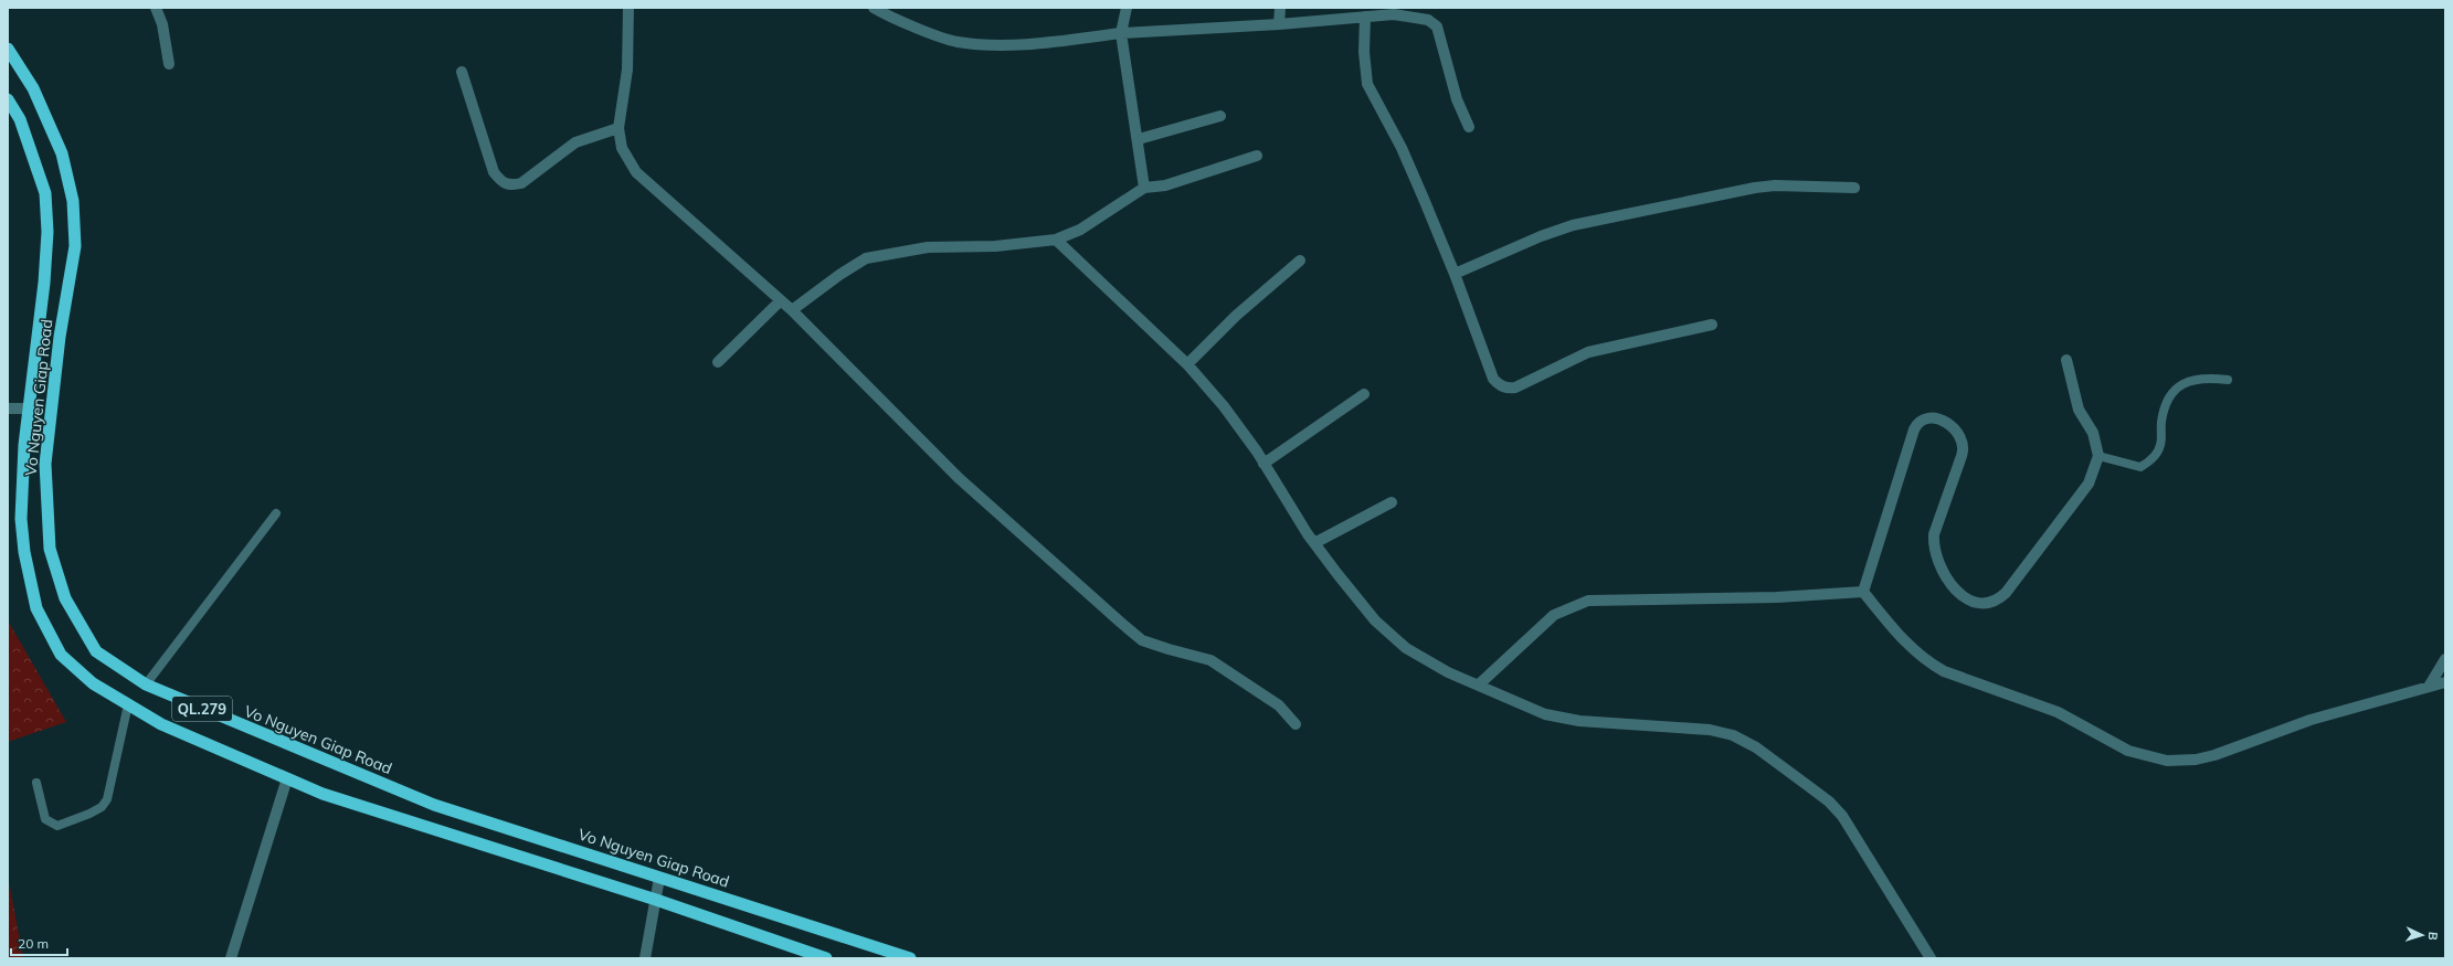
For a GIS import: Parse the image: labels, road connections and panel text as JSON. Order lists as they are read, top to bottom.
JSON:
{
  "streets": {
    "highway": ["Vo Nguyen Giap Road", "QL.279"]
  },
  "scale_bar": "20 m",
  "north": "right"
}
